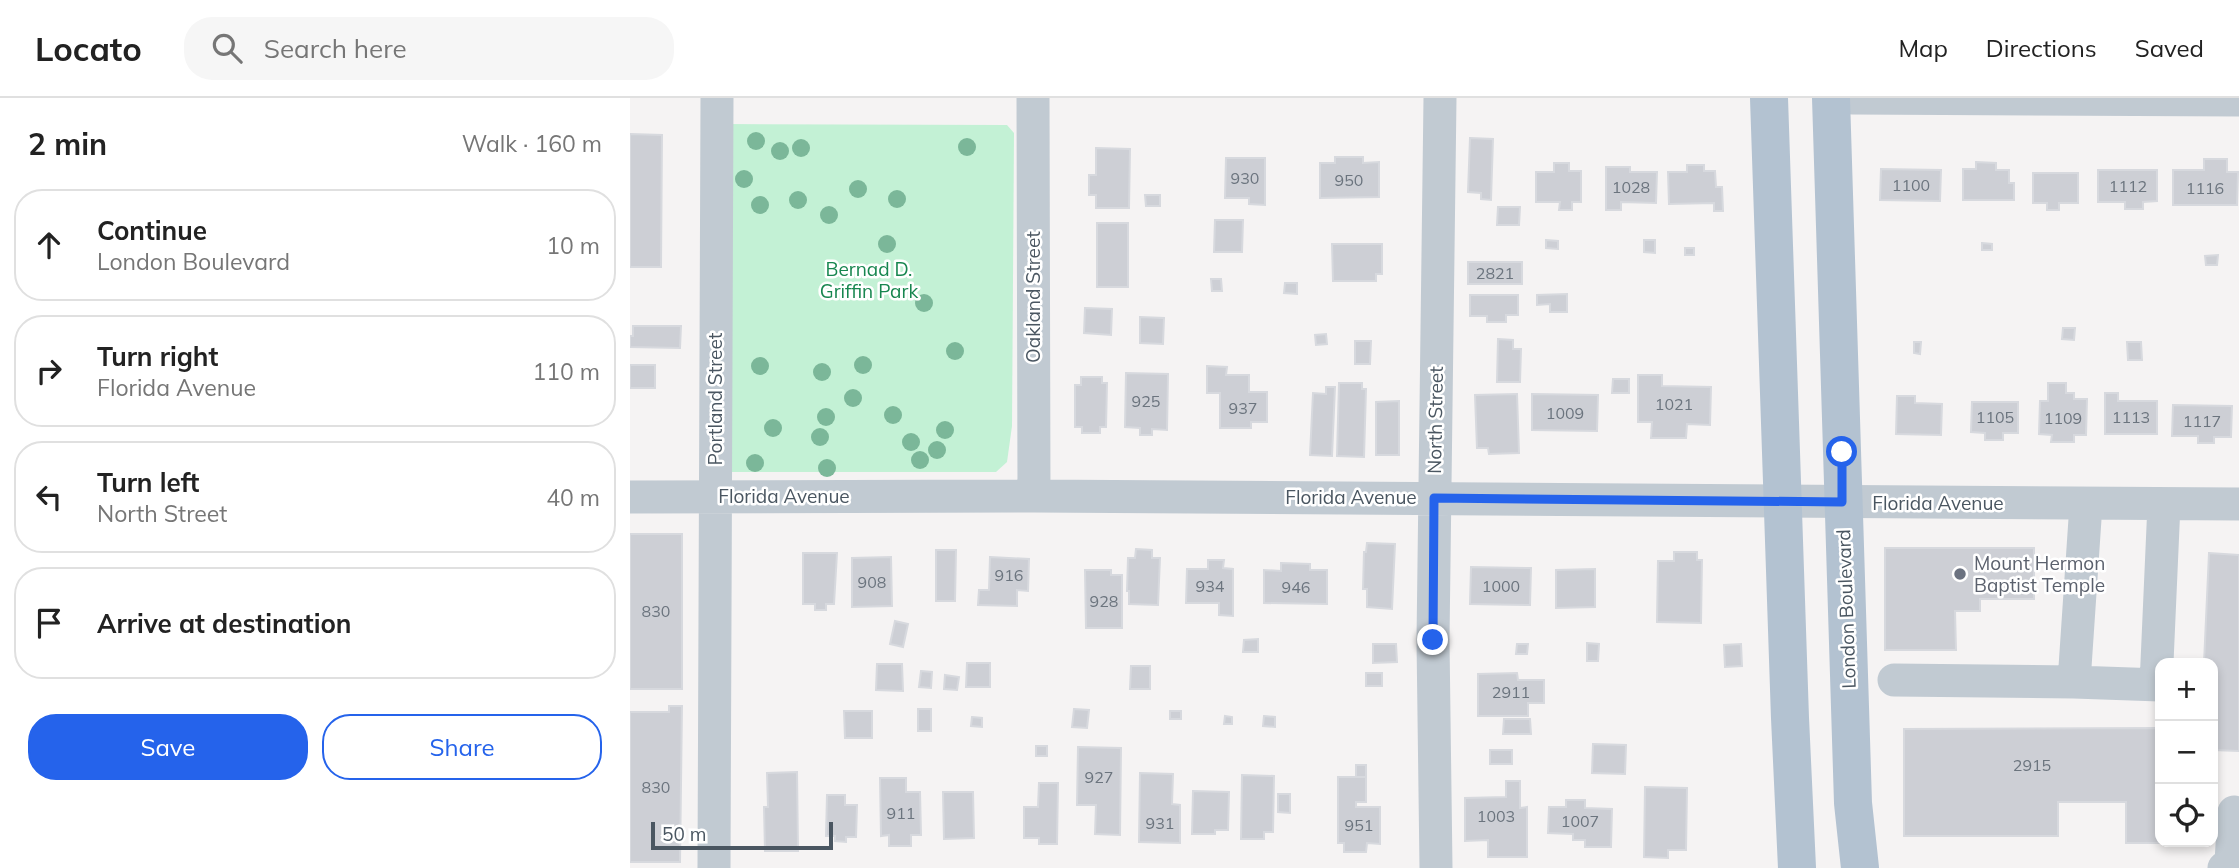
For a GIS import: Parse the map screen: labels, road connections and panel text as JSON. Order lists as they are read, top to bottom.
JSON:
{
  "streets": {
    "main road": ["London Boulevard"],
    "street": [
      "Oakland Street",
      "Portland Street",
      "North Street",
      "Florida Avenue"
    ]
  },
  "crossings": [
    ["Oakland Street", "Florida Avenue"],
    ["Portland Street", "Florida Avenue"],
    ["North Street", "Florida Avenue"],
    ["Florida Avenue", "London Boulevard"]
  ],
  "parks": ["Bernad D. Griffin Park"],
  "places": ["Mount Hermon Baptist Temple"],
  "house_numbers": [
    "930",
    "950",
    "1100",
    "1112",
    "1028",
    "1116",
    "2821",
    "925",
    "1021",
    "937",
    "1009",
    "1105",
    "1113",
    "1109",
    "1117",
    "916",
    "908",
    "934",
    "1000",
    "946",
    "928",
    "830",
    "2911",
    "2915",
    "927",
    "830",
    "911",
    "1003",
    "1007",
    "931",
    "951"
  ],
  "scale_bar": "50 m",
  "page": {
    "header": "Locato",
    "search": "Search here",
    "nav": ["Map", "Directions", "Saved"],
    "heading": ["2 min", "Walk · 160 m"],
    "list": [
      ["Continue", "London Boulevard", "10 m"],
      ["Turn right", "Florida Avenue", "110 m"],
      ["Turn left", "North Street", "40 m"],
      "Arrive at destination"
    ],
    "map_buttons": ["+", "−"],
    "buttons": ["Save", "Share"],
    "scale": "50 m"
  }
}
